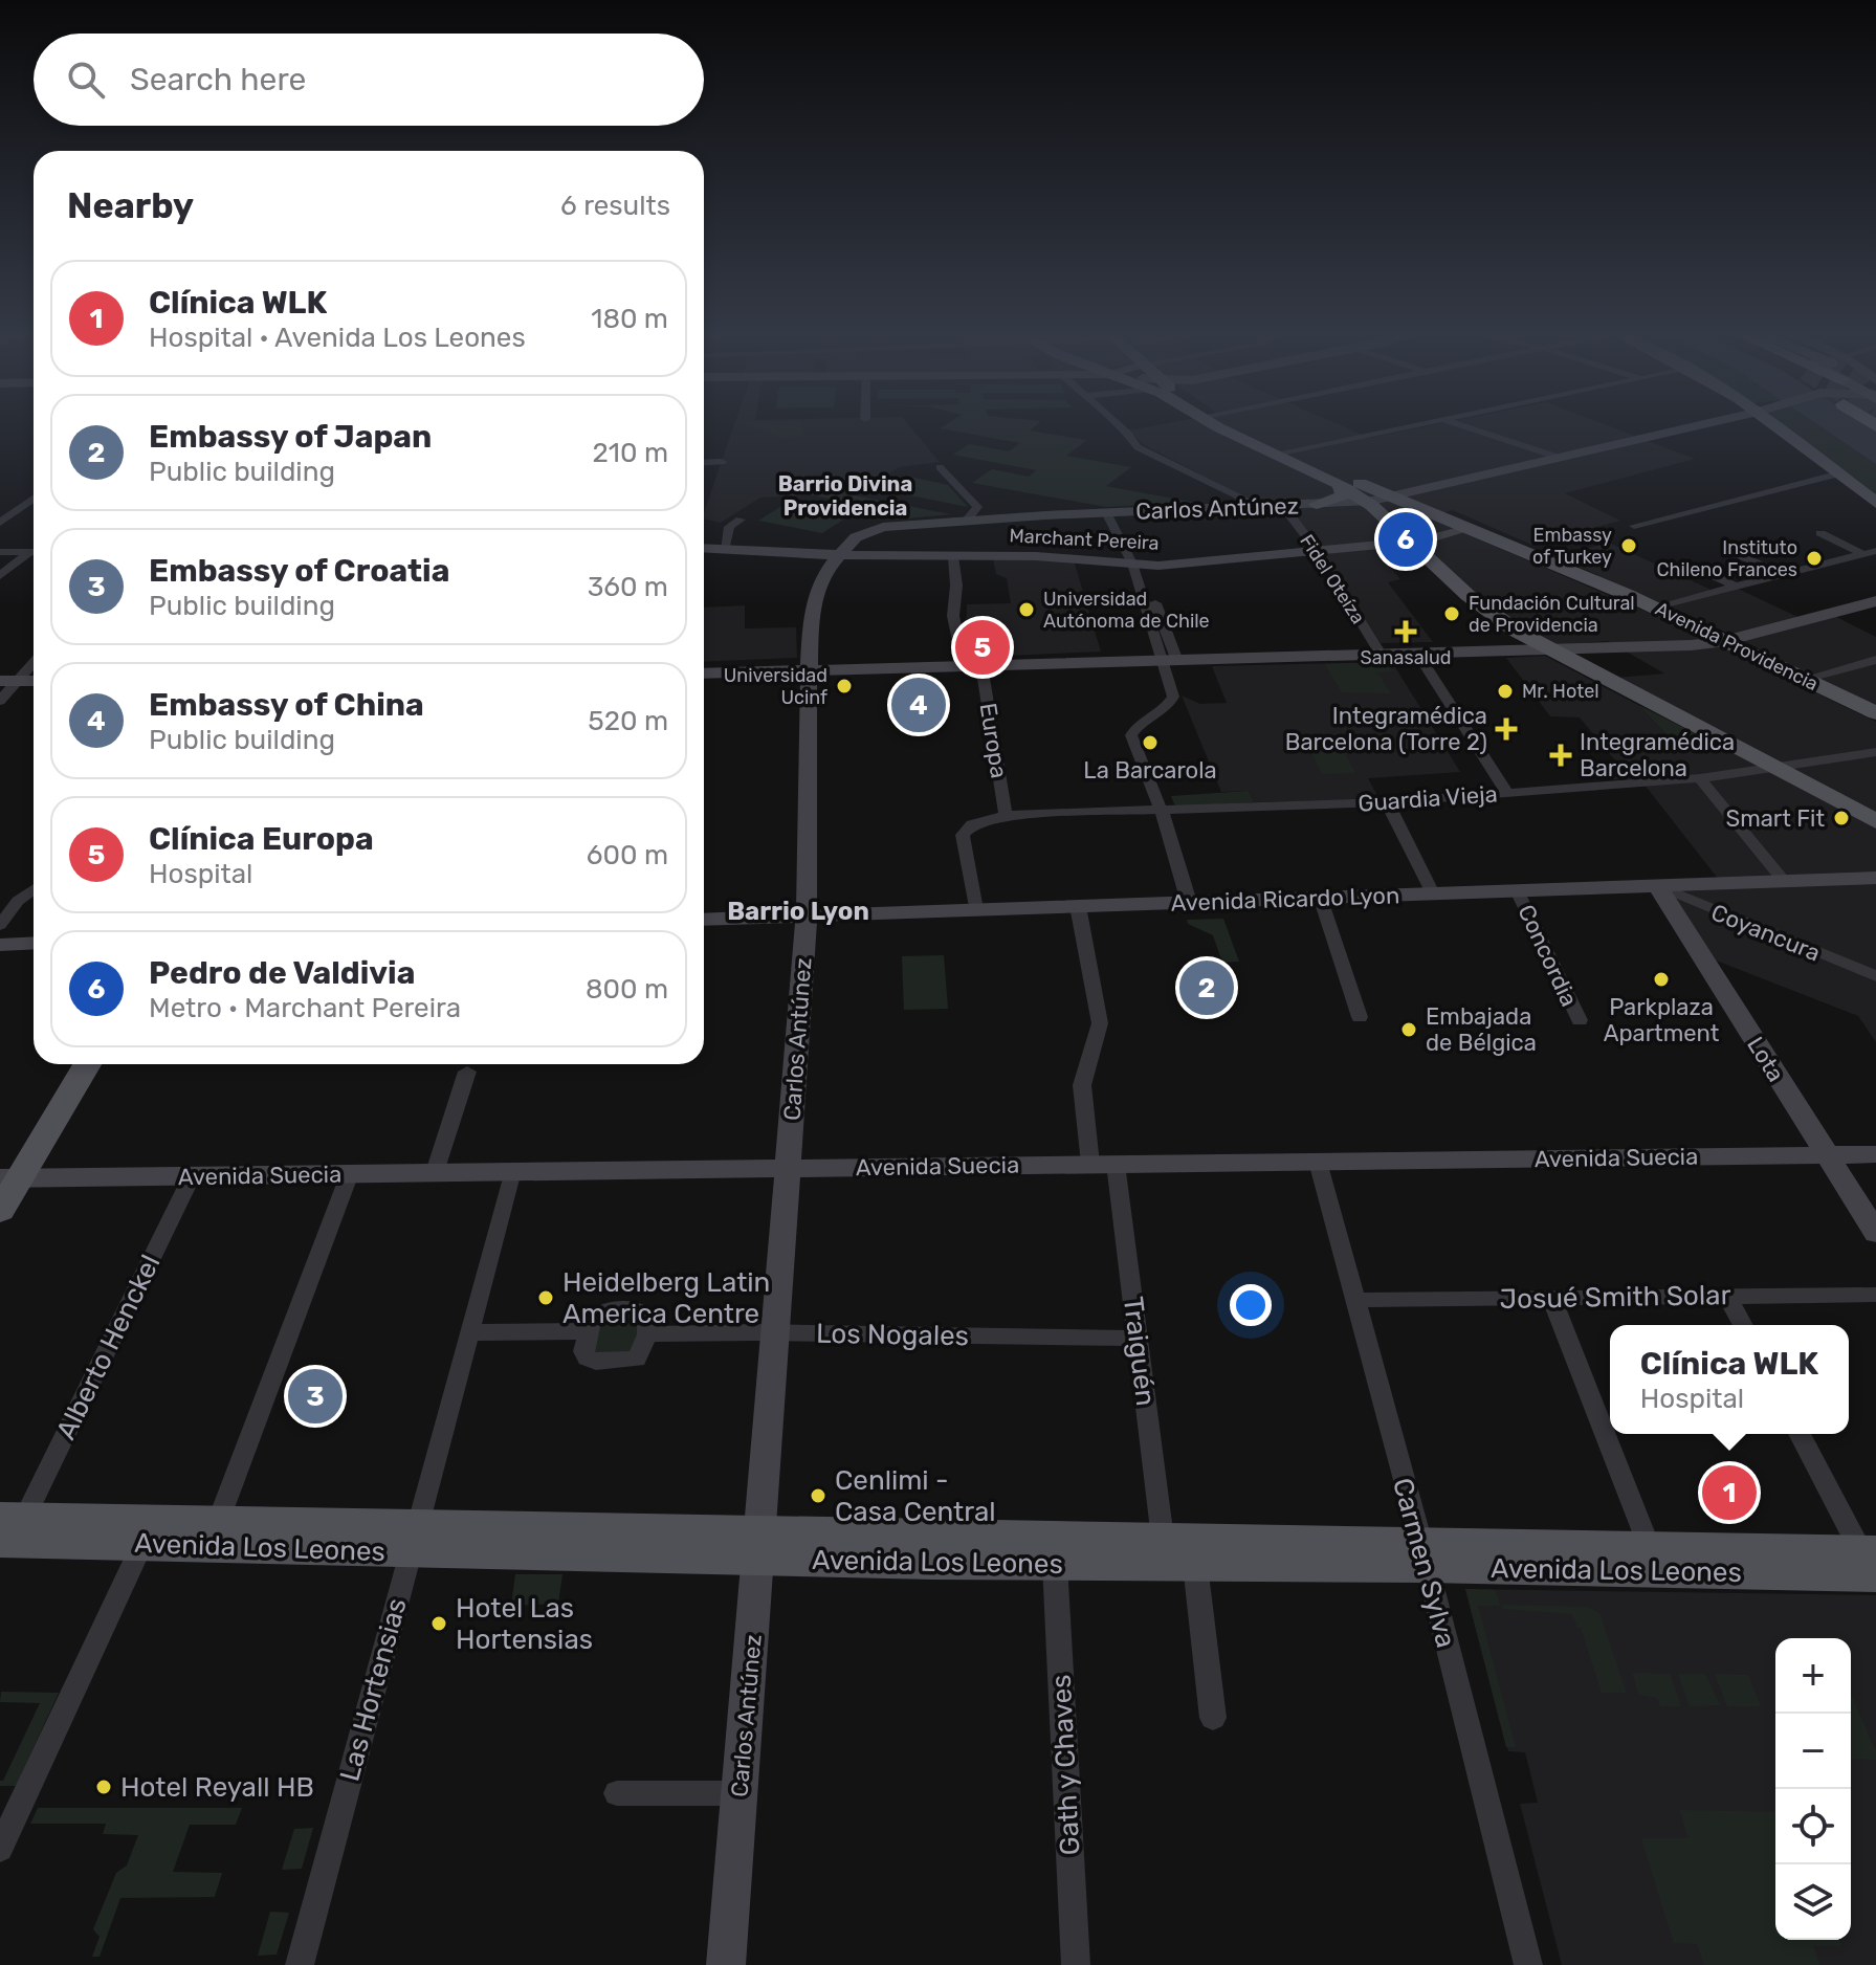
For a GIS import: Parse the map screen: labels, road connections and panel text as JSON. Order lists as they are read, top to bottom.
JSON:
{
  "streets": {
    "main road": ["Avenida Providencia", "Avenida Los Leones"],
    "street": [
      "Carlos Antúnez",
      "Marchant Pereira",
      "Fidel Oteíza",
      "Europa",
      "Guardia Vieja",
      "Avenida Ricardo Lyon",
      "Coyancura",
      "Concordia",
      "Lota",
      "Avenida Suecia",
      "Josué Smith Solar",
      "Los Nogales",
      "Alberto Henckel",
      "Traiguén",
      "Carmen Sylva",
      "Las Hortensias",
      "Gath y Chaves"
    ]
  },
  "crossings": [
    ["Carlos Antúnez", "Marchant Pereira"],
    ["Carlos Antúnez", "Fidel Oteíza"],
    ["Carlos Antúnez", "Avenida Providencia"],
    ["Carlos Antúnez", "Avenida Ricardo Lyon"],
    ["Carlos Antúnez", "Avenida Suecia"],
    ["Carlos Antúnez", "Los Nogales"],
    ["Carlos Antúnez", "Avenida Los Leones"],
    ["Marchant Pereira", "Fidel Oteíza"],
    ["Marchant Pereira", "Avenida Providencia"],
    ["Marchant Pereira", "Europa"],
    ["Europa", "Guardia Vieja"],
    ["Guardia Vieja", "Avenida Ricardo Lyon"],
    ["Avenida Ricardo Lyon", "Coyancura"],
    ["Avenida Ricardo Lyon", "Concordia"],
    ["Avenida Ricardo Lyon", "Lota"],
    ["Avenida Ricardo Lyon", "Traiguén"],
    ["Coyancura", "Lota"],
    ["Lota", "Avenida Suecia"],
    ["Avenida Suecia", "Alberto Henckel"],
    ["Avenida Suecia", "Traiguén"],
    ["Avenida Suecia", "Carmen Sylva"],
    ["Avenida Suecia", "Las Hortensias"],
    ["Josué Smith Solar", "Carmen Sylva"],
    ["Los Nogales", "Traiguén"],
    ["Alberto Henckel", "Avenida Los Leones"],
    ["Traiguén", "Avenida Los Leones"],
    ["Avenida Los Leones", "Carmen Sylva"],
    ["Avenida Los Leones", "Las Hortensias"],
    ["Avenida Los Leones", "Gath y Chaves"]
  ],
  "districts": ["Barrio Divina Providencia", "Barrio Lyon"],
  "places": {
    "other": [
      "Embassy of Turkey",
      "Instituto Chileno Frances",
      "Universidad Autónoma de Chile",
      "Fundación Cultural de Providencia",
      "Universidad Ucinf",
      "Mr. Hotel",
      "La Barcarola",
      "Smart Fit",
      "Parkplaza Apartment",
      "Embajada de Bélgica",
      "Heidelberg Latin America Centre",
      "Cenlimi - Casa Central",
      "Hotel Las Hortensias",
      "Hotel Reyall HB"
    ],
    "health": ["Sanasalud", "Integramédica Barcelona (Torre 2)", "Integramédica Barcelona"]
  },
  "page": {
    "search": "Search here",
    "heading": ["Nearby", "6 results"],
    "list": [
      {
        "mark": "1",
        "name": "Clínica WLK",
        "note": "Hospital · Avenida Los Leones",
        "value": "180 m"
      },
      {
        "mark": "2",
        "name": "Embassy of Japan",
        "note": "Public building",
        "value": "210 m"
      },
      {
        "mark": "3",
        "name": "Embassy of Croatia",
        "note": "Public building",
        "value": "360 m"
      },
      {
        "mark": "4",
        "name": "Embassy of China",
        "note": "Public building",
        "value": "520 m"
      },
      {
        "mark": "5",
        "name": "Clínica Europa",
        "note": "Hospital",
        "value": "600 m"
      },
      {
        "mark": "6",
        "name": "Pedro de Valdivia",
        "note": "Metro · Marchant Pereira",
        "value": "800 m"
      }
    ],
    "pins": [
      "6",
      "5",
      "4",
      "2",
      "3",
      "1"
    ],
    "popup": ["Clínica WLK", "Hospital"],
    "map_buttons": ["+", "−"]
  }
}
